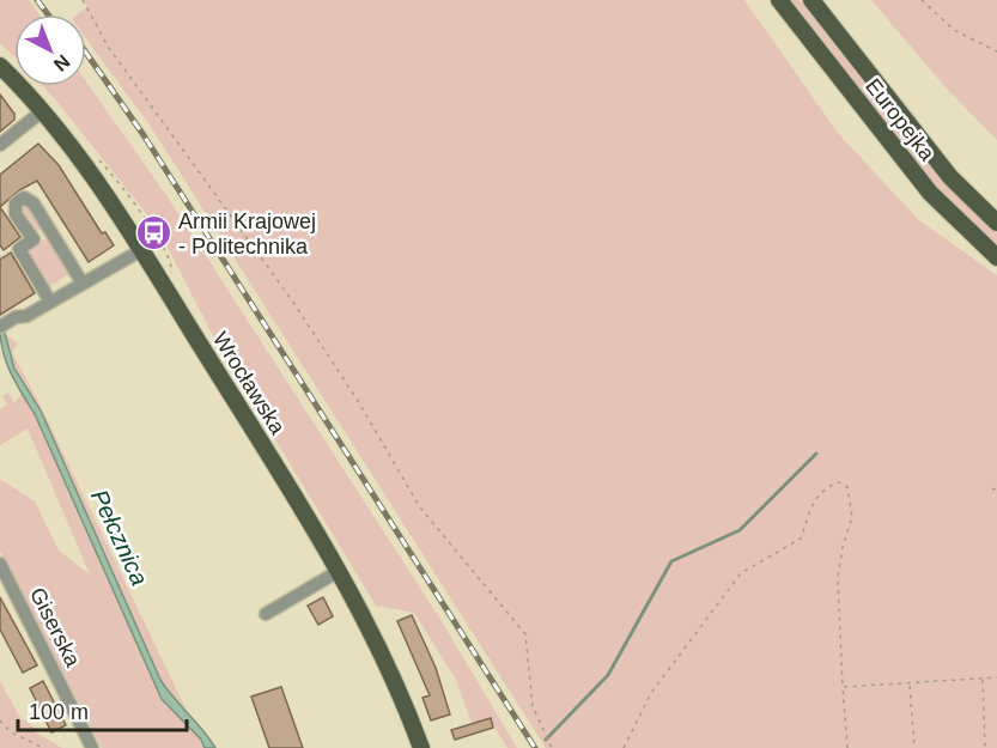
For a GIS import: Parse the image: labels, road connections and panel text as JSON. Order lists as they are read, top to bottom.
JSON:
{
  "streets": {
    "main road": ["Europejka", "Wrocławska"],
    "street": ["Giserska"]
  },
  "water": ["Pełcznica"],
  "places": {
    "bus stop": ["Armii Krajowej - Politechnika"]
  },
  "scale_bar": "100 m",
  "north": "bottom right"
}
